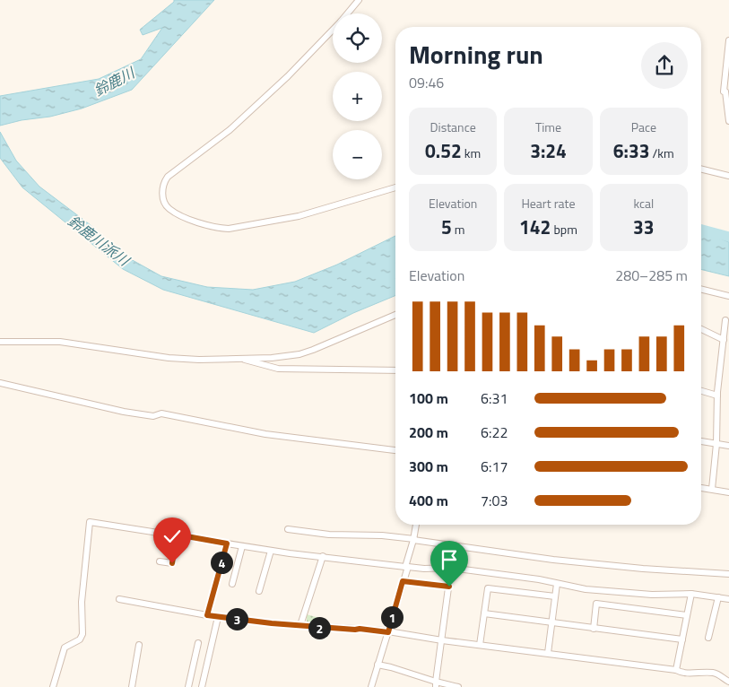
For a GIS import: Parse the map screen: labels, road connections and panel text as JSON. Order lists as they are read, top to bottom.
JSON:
{
  "water": ["鈴鹿川", "鈴鹿川派川"],
  "page": {
    "map_buttons": ["+", "−"],
    "heading": ["Morning run", "09:46"],
    "stats": [
      ["Distance", "0.52 km"],
      ["Time", "3:24"],
      ["Pace", "6:33 /km"],
      ["Elevation", "5 m"],
      ["Heart rate", "142 bpm"],
      ["kcal", "33"]
    ],
    "chart": ["Elevation", "280–285 m"],
    "list": [
      {
        "name": "100 m",
        "note": "6:31"
      },
      {
        "name": "200 m",
        "note": "6:22"
      },
      {
        "name": "300 m",
        "note": "6:17"
      },
      {
        "name": "400 m",
        "note": "7:03"
      }
    ],
    "pins": [
      "4",
      "1",
      "3",
      "2"
    ]
  }
}
